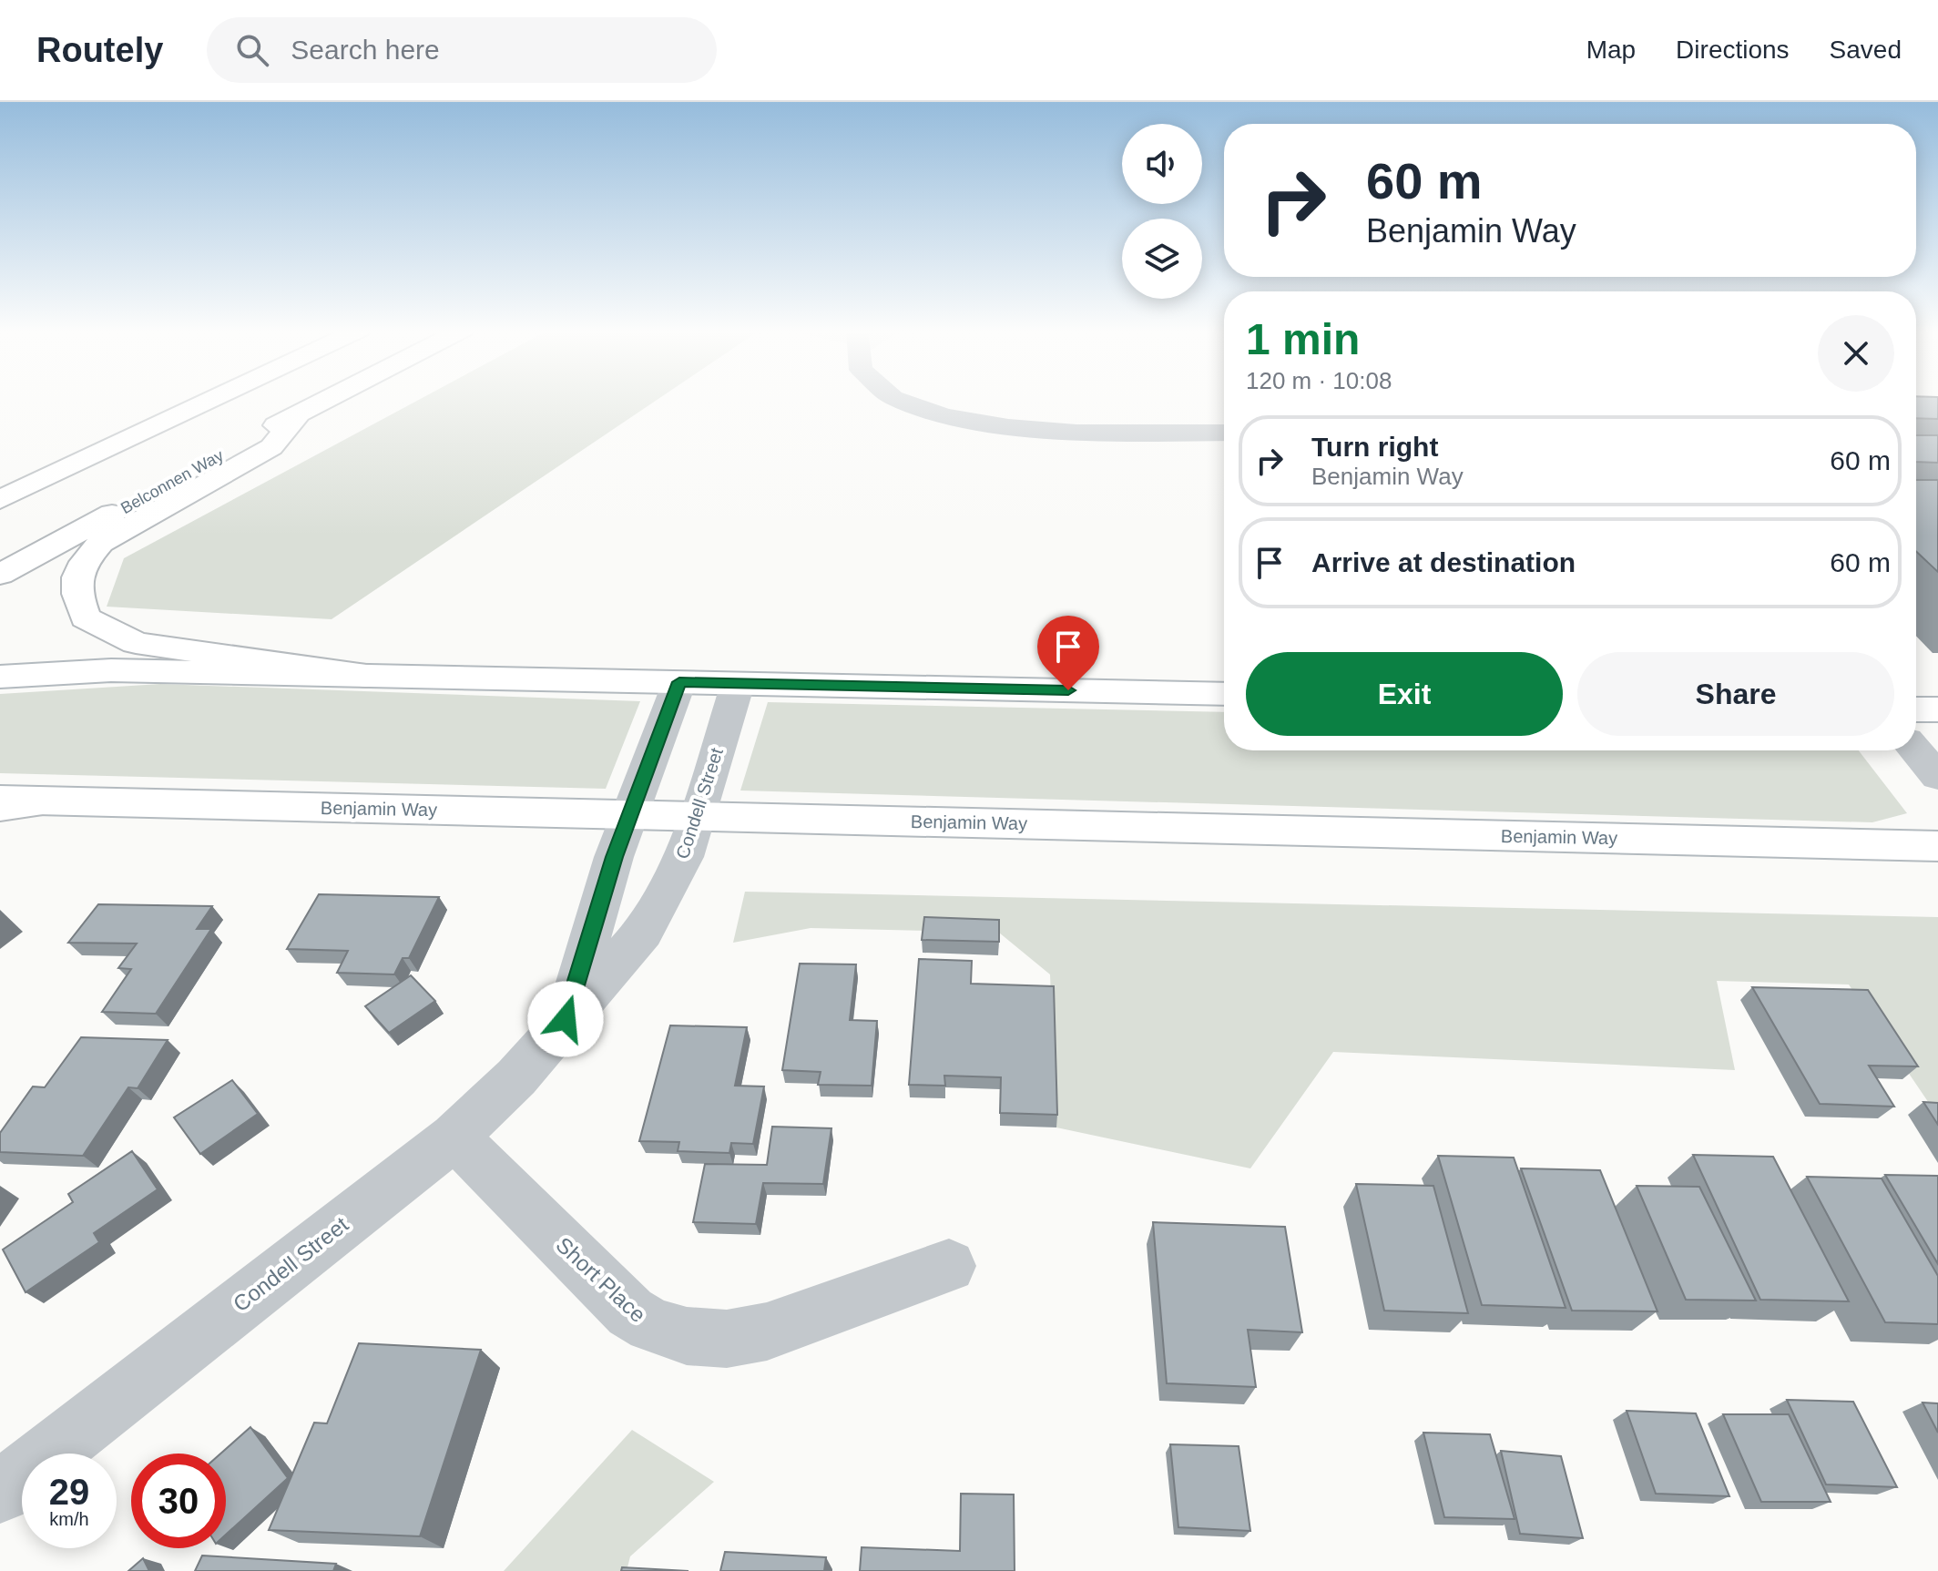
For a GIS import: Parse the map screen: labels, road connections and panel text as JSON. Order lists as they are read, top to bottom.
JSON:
{
  "streets": {
    "main road": ["Belconnen Way", "Benjamin Way"],
    "street": ["Condell Street", "Short Place"]
  },
  "crossings": [
    ["Condell Street", "Benjamin Way"],
    ["Condell Street", "Short Place"]
  ],
  "page": {
    "header": "Routely",
    "search": "Search here",
    "nav": ["Map", "Directions", "Saved"],
    "turn": ["60 m", "Benjamin Way"],
    "heading": ["1 min", "120 m · 10:08"],
    "list": [
      {
        "name": "Turn right",
        "note": "Benjamin Way",
        "value": "60 m"
      },
      {
        "name": "Arrive at destination",
        "value": "60 m"
      }
    ],
    "buttons": ["Exit", "Share"],
    "speed": "29 km/h",
    "limit": "30"
  }
}
